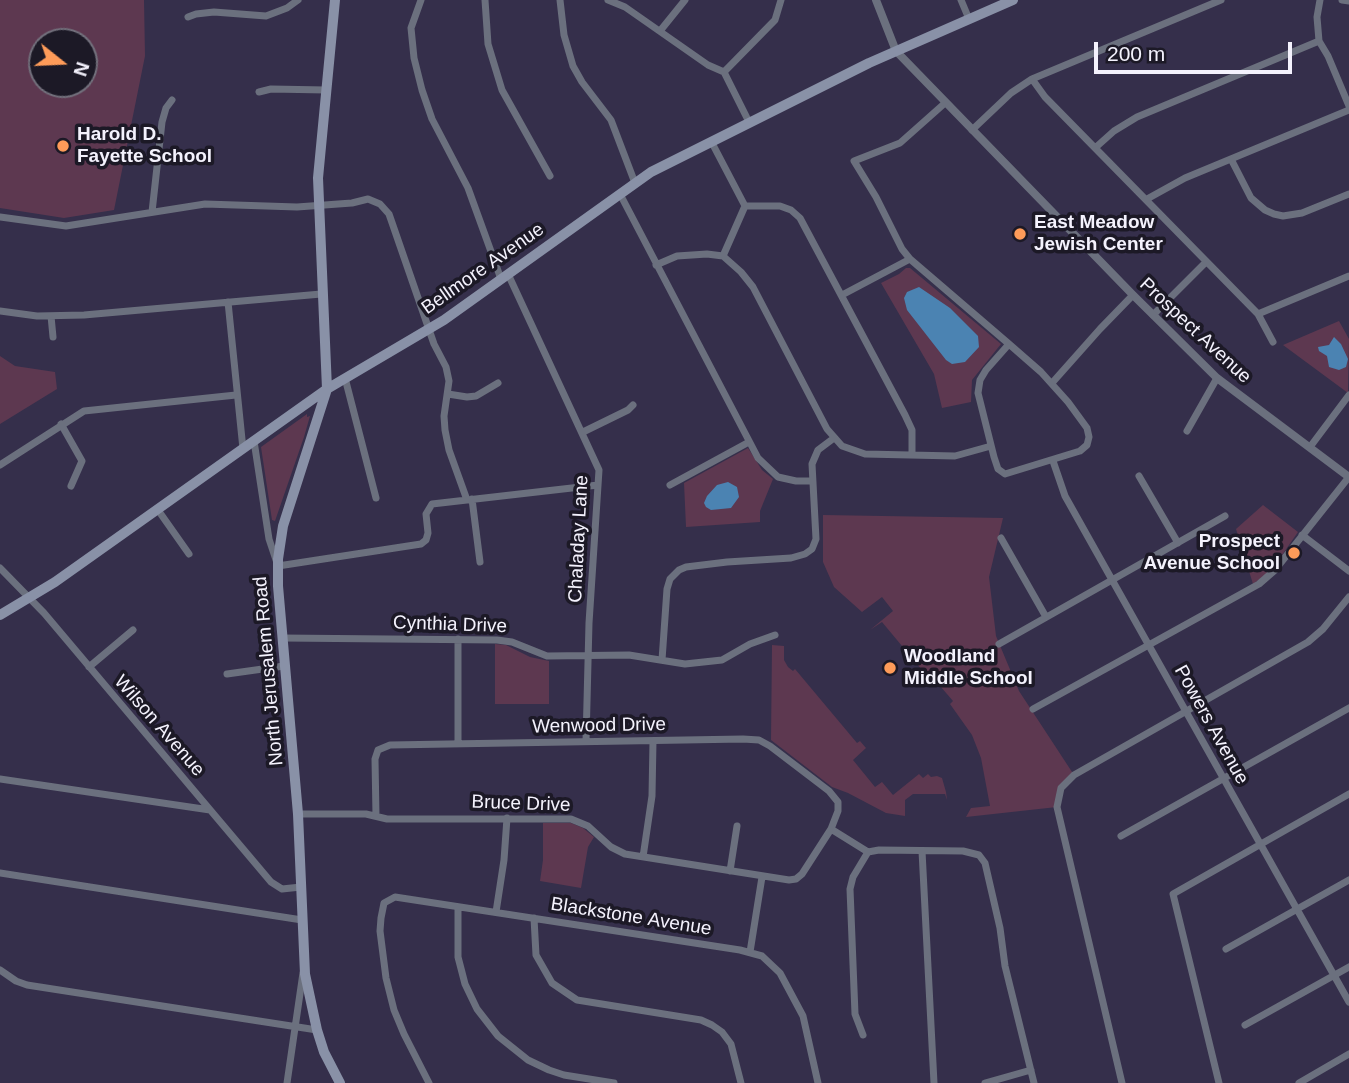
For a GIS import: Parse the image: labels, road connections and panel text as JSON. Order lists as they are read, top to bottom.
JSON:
{
  "streets": {
    "main road": ["Bellmore Avenue", "North Jerusalem Road"],
    "street": [
      "Prospect Avenue",
      "Chaladay Lane",
      "Cynthia Drive",
      "Powers Avenue",
      "Wilson Avenue",
      "Wenwood Drive",
      "Bruce Drive",
      "Blackstone Avenue"
    ]
  },
  "crossings": [
    ["Bellmore Avenue", "Prospect Avenue"],
    ["Bellmore Avenue", "Chaladay Lane"],
    ["Bellmore Avenue", "North Jerusalem Road"],
    ["Bellmore Avenue", "Wilson Avenue"],
    ["Chaladay Lane", "Cynthia Drive"],
    ["Chaladay Lane", "Wenwood Drive"],
    ["Cynthia Drive", "North Jerusalem Road"],
    ["North Jerusalem Road", "Wilson Avenue"],
    ["North Jerusalem Road", "Bruce Drive"],
    ["Wenwood Drive", "Bruce Drive"]
  ],
  "places": [
    "Harold D. Fayette School",
    "East Meadow Jewish Center",
    "Prospect Avenue School",
    "Woodland Middle School"
  ],
  "scale_bar": "200 m",
  "north": "right"
}
